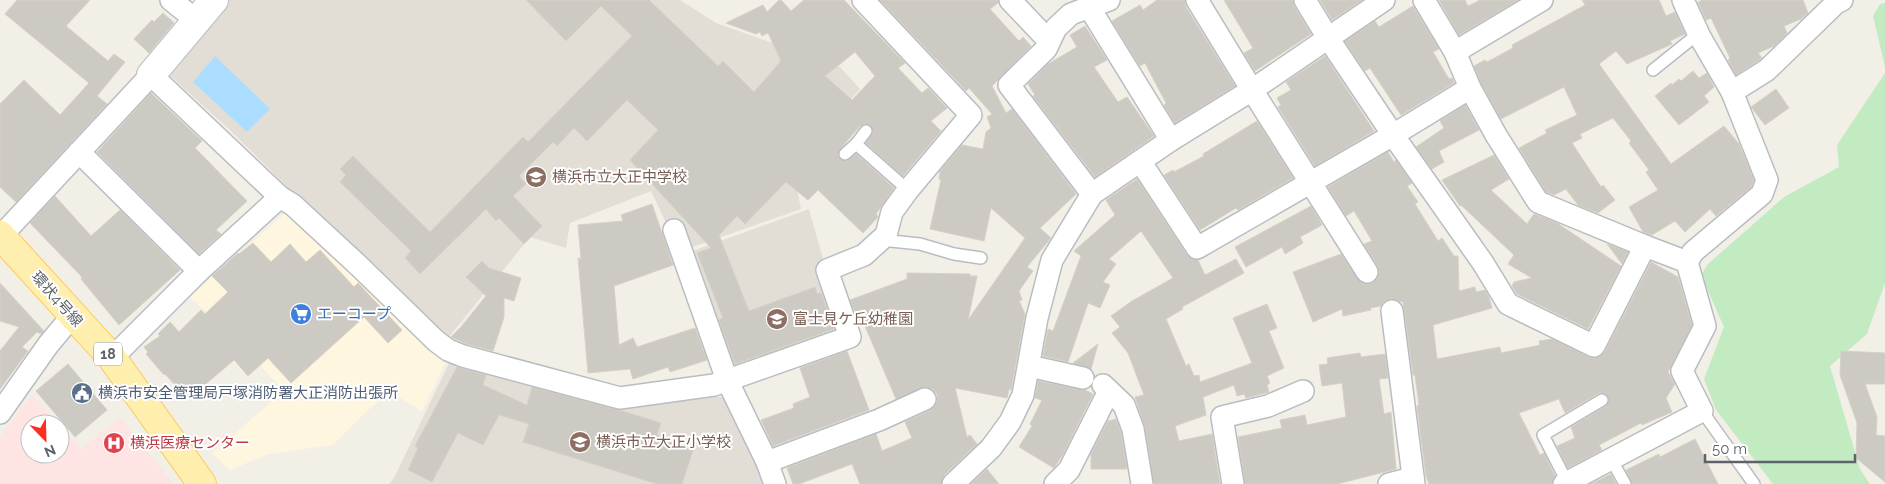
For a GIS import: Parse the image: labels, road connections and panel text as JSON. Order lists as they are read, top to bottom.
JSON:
{
  "streets": {
    "main road": ["環状4号線", "18"]
  },
  "places": {
    "school or university": ["横浜市立大正中学校", "富士見ケ丘幼稚園", "横浜市立大正小学校"],
    "supermarket": ["エーコープ"],
    "public building": ["横浜市安全管理局戸塚消防署大正消防出張所"],
    "hospital": ["横浜医療センター"]
  },
  "scale_bar": "50 m",
  "north": "bottom right"
}
